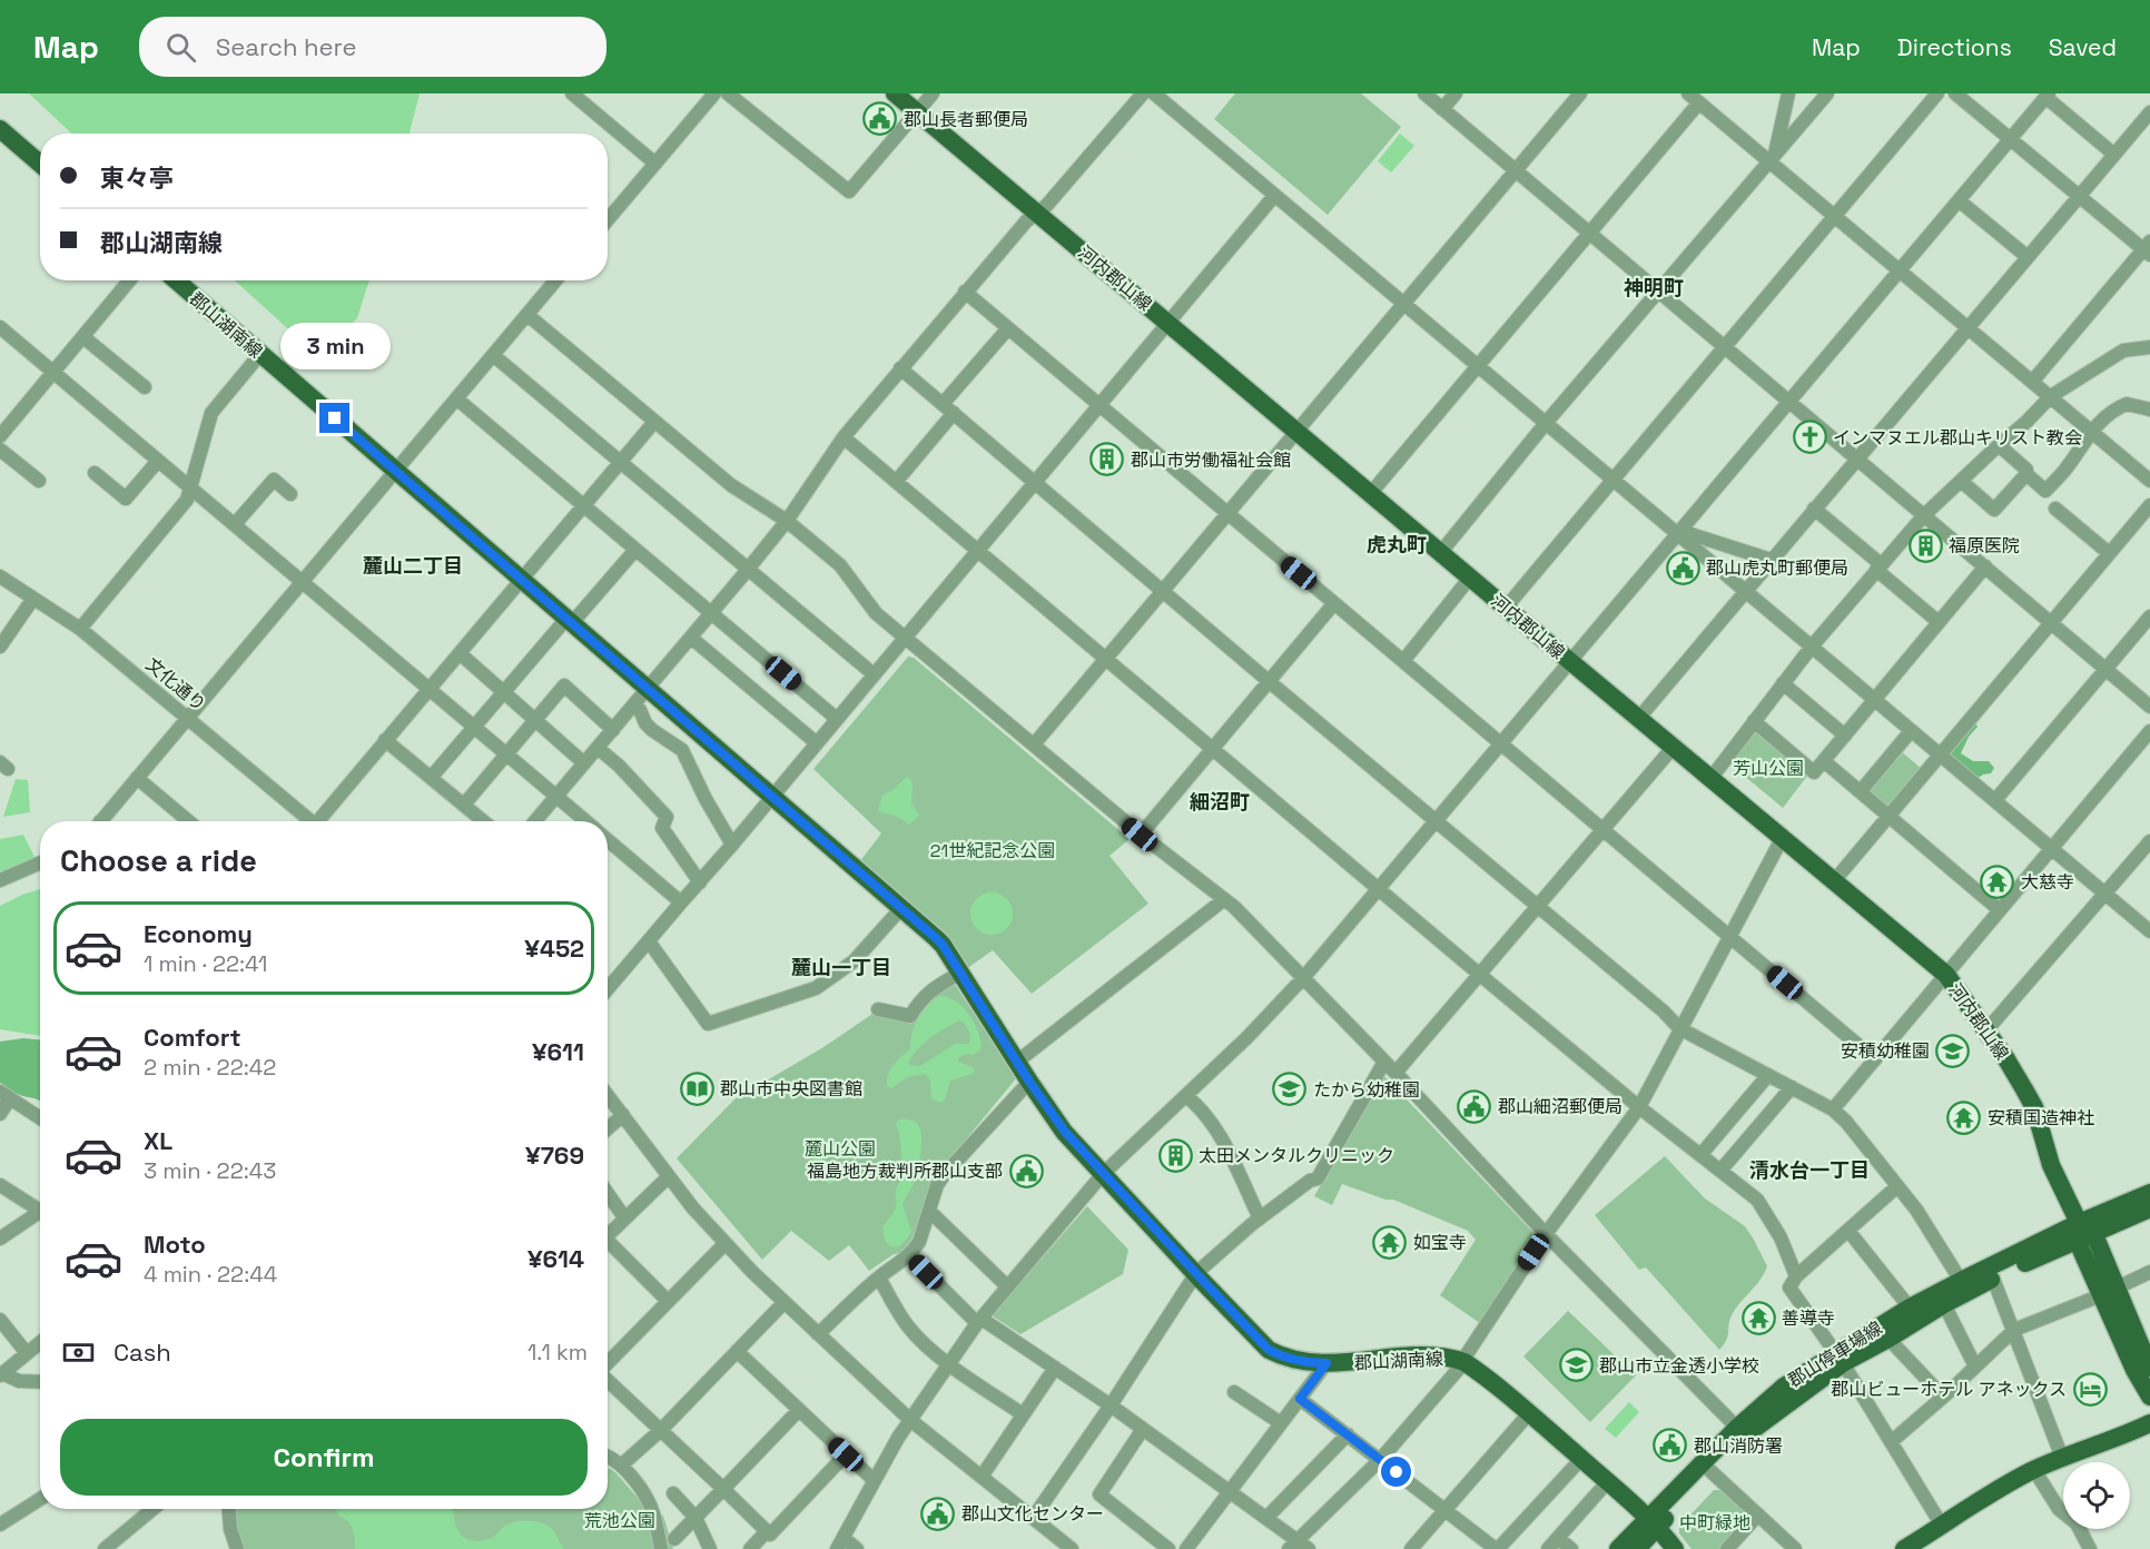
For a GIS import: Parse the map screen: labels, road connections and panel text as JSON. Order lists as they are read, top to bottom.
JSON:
{
  "streets": {
    "main road": ["河内郡山線", "郡山湖南線", "郡山停車場線"],
    "street": ["文化通り"]
  },
  "crossings": [
    ["河内郡山線", "郡山停車場線"],
    ["郡山湖南線", "郡山停車場線"]
  ],
  "districts": [
    "神明町",
    "虎丸町",
    "麓山二丁目",
    "細沼町",
    "麓山一丁目",
    "清水台一丁目"
  ],
  "parks": [
    "芳山公園",
    "21世紀記念公園",
    "麓山公園",
    "荒池公園",
    "中町緑地"
  ],
  "places": {
    "public building": [
      "郡山長者郵便局",
      "郡山虎丸町郵便局",
      "郡山細沼郵便局",
      "福島地方裁判所郡山支部",
      "郡山消防署",
      "郡山文化センター"
    ],
    "church": ["インマヌエル郡山キリスト教会"],
    "building": ["郡山市労働福祉会館", "福原医院", "太田メンタルクリニック"],
    "temple": [
      "大慈寺",
      "安積国造神社",
      "如宝寺",
      "善導寺"
    ],
    "school or university": ["安積幼稚園", "たから幼稚園", "郡山市立金透小学校"],
    "library": ["郡山市中央図書館"],
    "hotel": ["郡山ビューホテル アネックス"]
  },
  "page": {
    "header": "Map",
    "search": "Search here",
    "nav": ["Map", "Directions", "Saved"],
    "banner": ["東々亭", "郡山湖南線"],
    "bubble": "3 min",
    "heading": "Choose a ride",
    "list": [
      {
        "name": "Economy",
        "note": "1 min · 22:41",
        "value": "¥452"
      },
      {
        "name": "Comfort",
        "note": "2 min · 22:42",
        "value": "¥611"
      },
      {
        "name": "XL",
        "note": "3 min · 22:43",
        "value": "¥769"
      },
      {
        "name": "Moto",
        "note": "4 min · 22:44",
        "value": "¥614"
      }
    ],
    "pay": ["Cash", "1.1 km"],
    "buttons": "Confirm"
  }
}
